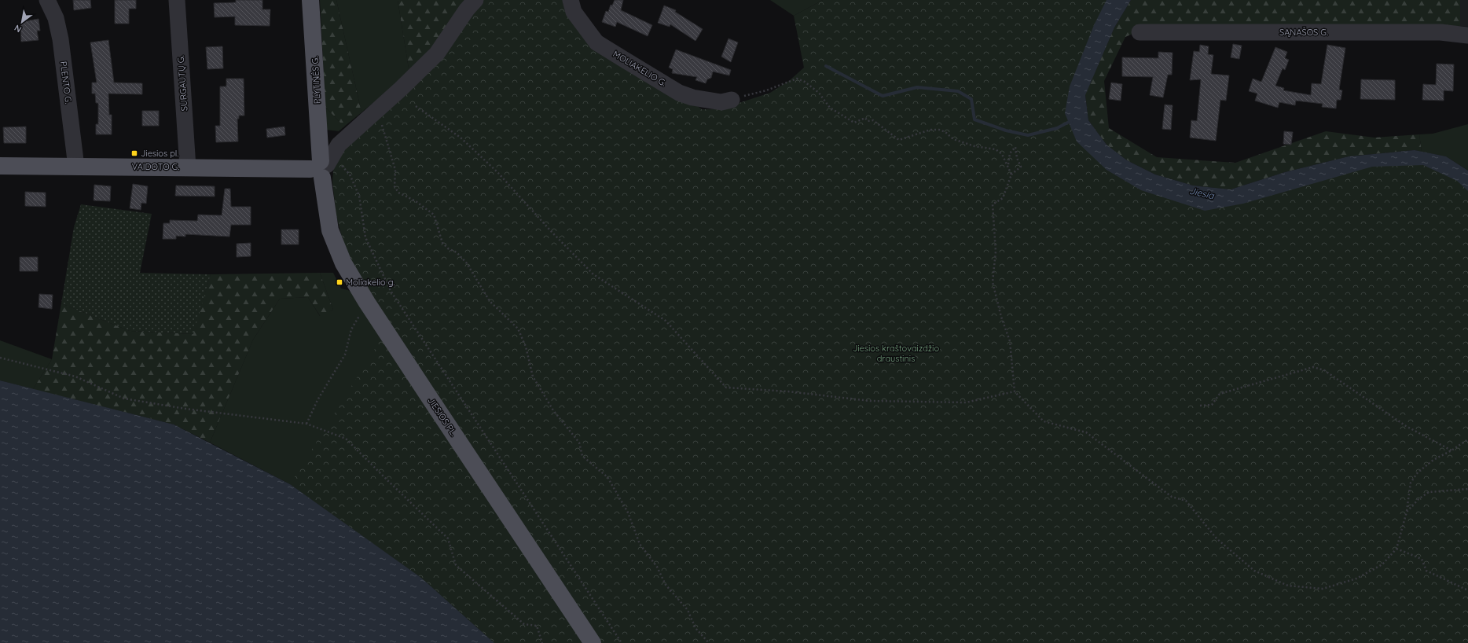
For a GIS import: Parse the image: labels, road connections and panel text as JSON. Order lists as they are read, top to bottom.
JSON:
{
  "streets": {
    "main road": ["PLYTINĖS G.", "VAIDOTO G.", "JIESIOS PL."],
    "street": [
      "SĄNAŠOS G.",
      "MOLIAKELIO G.",
      "PLENTO G.",
      "SURGAUTŲ G."
    ]
  },
  "crossings": [
    ["PLYTINĖS G.", "VAIDOTO G."],
    ["PLYTINĖS G.", "JIESIOS PL."],
    ["PLENTO G.", "VAIDOTO G."],
    ["SURGAUTŲ G.", "VAIDOTO G."],
    ["VAIDOTO G.", "JIESIOS PL."]
  ],
  "water": ["Jiesia"],
  "parks": ["Jiesios kraštovaizdžio draustinis"],
  "places": {
    "transit": ["Jiesios pl.", "Moliakelio g."]
  },
  "north": "bottom left"
}
